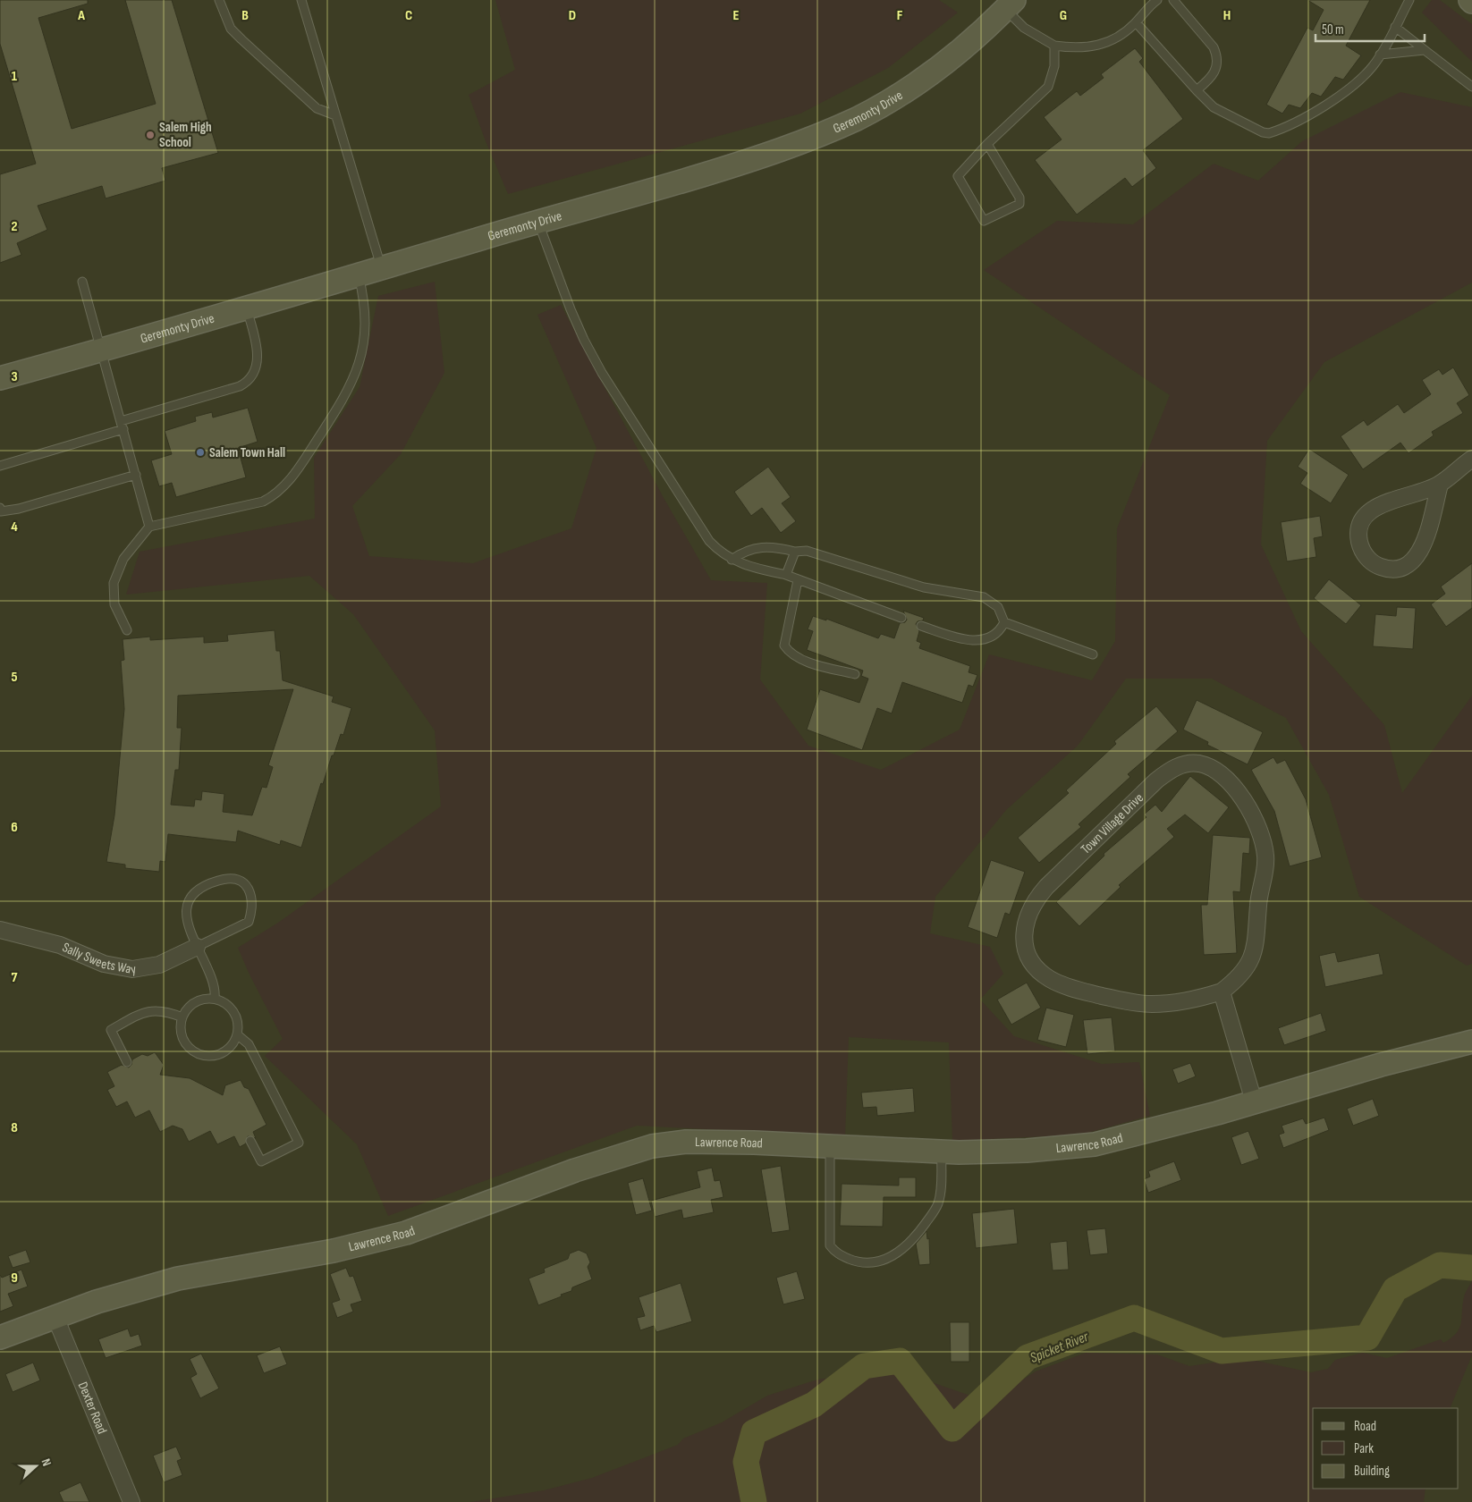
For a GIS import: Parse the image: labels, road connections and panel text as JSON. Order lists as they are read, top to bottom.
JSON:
{
  "streets": {
    "street": [
      "Geremonty Drive",
      "Town Village Drive",
      "Sally Sweets Way",
      "Lawrence Road",
      "Dexter Road"
    ]
  },
  "crossings": [
    ["Lawrence Road", "Dexter Road"]
  ],
  "water": ["Spicket River"],
  "places": ["Salem High School", "Salem Town Hall"],
  "legend": ["Road", "Park", "Building"],
  "scale_bar": "50 m",
  "north": "right",
  "grid": {
    "columns": [
      "A",
      "B",
      "C",
      "D",
      "E",
      "F",
      "G",
      "H"
    ],
    "rows": [
      "1",
      "2",
      "3",
      "4",
      "5",
      "6",
      "7",
      "8",
      "9"
    ]
  }
}
